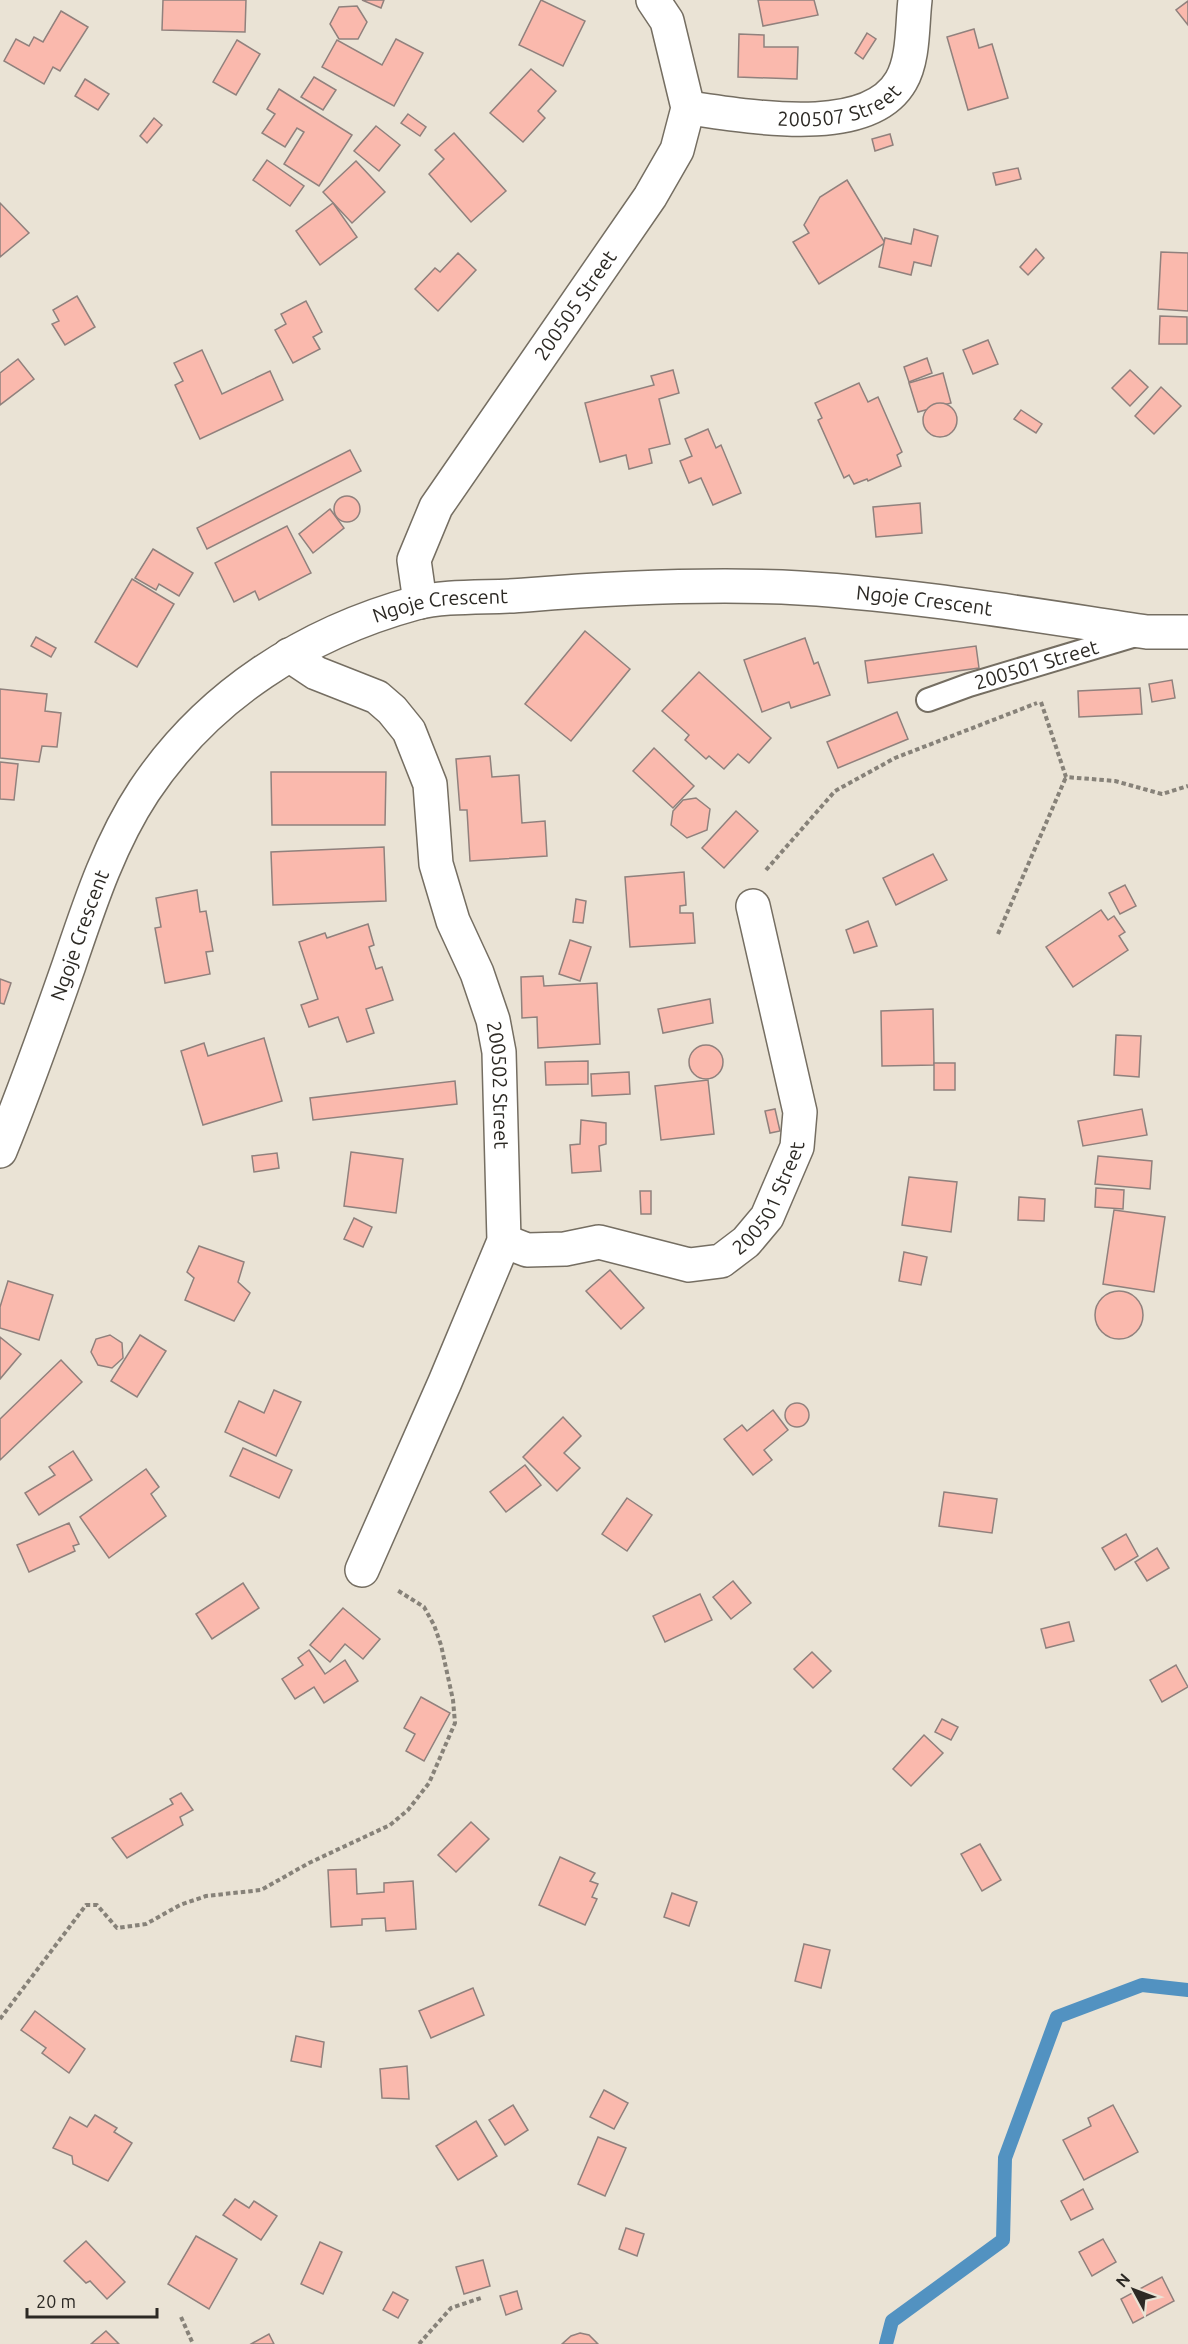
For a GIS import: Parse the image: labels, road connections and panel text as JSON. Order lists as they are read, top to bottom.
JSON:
{
  "streets": {
    "street": [
      "200507 Street",
      "200505 Street",
      "Ngoje Crescent",
      "200501 Street",
      "200502 Street"
    ]
  },
  "crossings": [
    ["200507 Street", "200505 Street"],
    ["200505 Street", "Ngoje Crescent"],
    ["Ngoje Crescent", "200501 Street"],
    ["Ngoje Crescent", "200502 Street"],
    ["200501 Street", "200502 Street"]
  ],
  "scale_bar": "20 m",
  "north": "top left"
}
